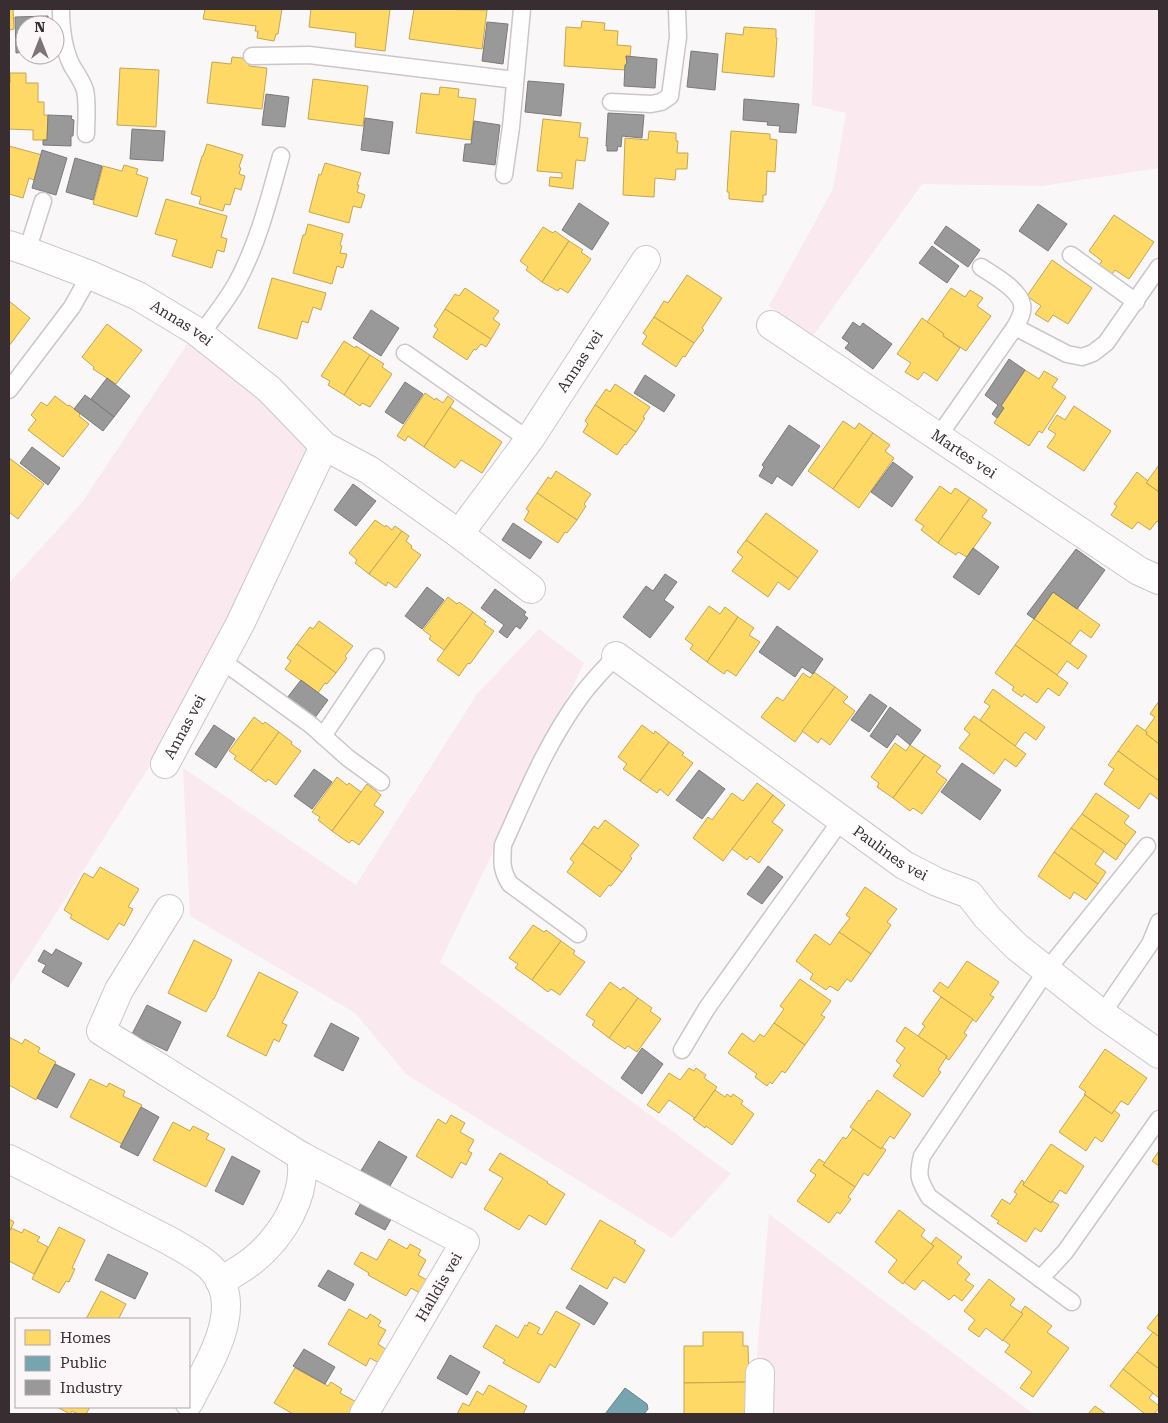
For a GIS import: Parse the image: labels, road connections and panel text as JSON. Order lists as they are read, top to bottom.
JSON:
{
  "streets": {
    "street": [
      "Annas vei",
      "Martes vei",
      "Paulines vei",
      "Halldis vei"
    ]
  },
  "legend": ["Homes", "Public", "Industry"],
  "north": "top"
}
